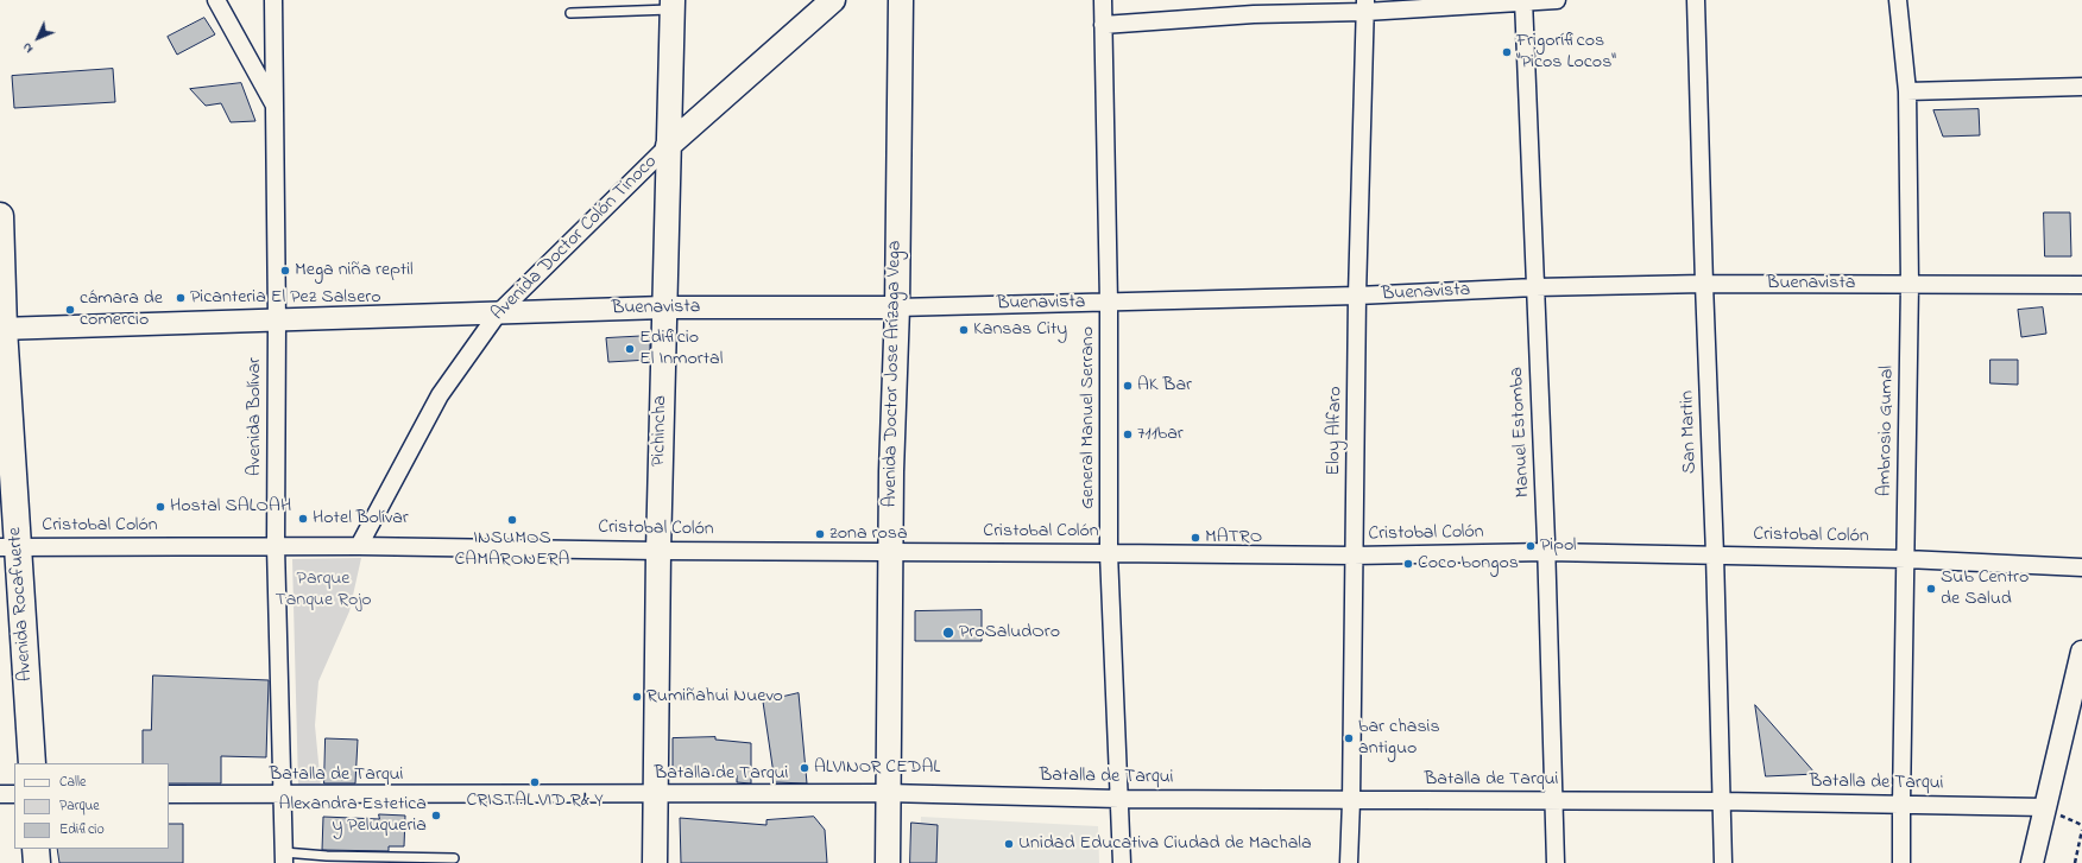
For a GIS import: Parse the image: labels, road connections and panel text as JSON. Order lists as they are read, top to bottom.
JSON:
{
  "streets": {
    "main road": [
      "Avenida Doctor Colón Tinoco",
      "Avenida Doctor Jose Arízaga Vega",
      "Pichincha",
      "Avenida Rocafuerte"
    ],
    "street": [
      "Buenavista",
      "Avenida Bolívar",
      "General Manuel Serrano",
      "Eloy Alfaro",
      "Ambrosio Gumal",
      "Manuel Estomba",
      "San Martin",
      "Cristobal Colón",
      "Batalla de Tarqui"
    ]
  },
  "crossings": [
    ["Avenida Doctor Colón Tinoco", "Buenavista"],
    ["Avenida Doctor Colón Tinoco", "Pichincha"],
    ["Avenida Doctor Colón Tinoco", "Cristobal Colón"],
    ["Buenavista", "Avenida Doctor Jose Arízaga Vega"],
    ["Buenavista", "Avenida Bolívar"],
    ["Buenavista", "General Manuel Serrano"],
    ["Buenavista", "Pichincha"],
    ["Buenavista", "Eloy Alfaro"],
    ["Buenavista", "Ambrosio Gumal"],
    ["Buenavista", "Manuel Estomba"],
    ["Buenavista", "San Martin"],
    ["Buenavista", "Avenida Rocafuerte"],
    ["Avenida Doctor Jose Arízaga Vega", "Cristobal Colón"],
    ["Avenida Doctor Jose Arízaga Vega", "Batalla de Tarqui"],
    ["Avenida Bolívar", "Cristobal Colón"],
    ["Avenida Bolívar", "Batalla de Tarqui"],
    ["General Manuel Serrano", "Cristobal Colón"],
    ["General Manuel Serrano", "Batalla de Tarqui"],
    ["Pichincha", "Cristobal Colón"],
    ["Pichincha", "Batalla de Tarqui"],
    ["Eloy Alfaro", "Cristobal Colón"],
    ["Eloy Alfaro", "Batalla de Tarqui"],
    ["Ambrosio Gumal", "Cristobal Colón"],
    ["Ambrosio Gumal", "Batalla de Tarqui"],
    ["Manuel Estomba", "Cristobal Colón"],
    ["Manuel Estomba", "Batalla de Tarqui"],
    ["San Martin", "Cristobal Colón"],
    ["San Martin", "Batalla de Tarqui"],
    ["Cristobal Colón", "Avenida Rocafuerte"]
  ],
  "parks": ["Parque Tanque Rojo"],
  "places": [
    "Frigoríficos \"Picos Locos\"",
    "Mega niña reptil",
    "Picanteria El Pez Salsero",
    "cámara de comercio",
    "Kansas City",
    "Edificio El Inmortal",
    "AK Bar",
    "711bar",
    "Hostal SALOAH",
    "Hotel Bolívar",
    "INSUMOS CAMARONERA",
    "zona rosa",
    "MATRO",
    "Pipol",
    "Coco bongos",
    "Sub Centro de Salud",
    "ProSaludOro",
    "Rumiñahui Nuevo",
    "bar chasis antiguo",
    "ALVINOR CEDAL",
    "CRISTAL VID R& Y",
    "Alexandra Estetica y Peluqueria",
    "Unidad Educativa Ciudad de Machala"
  ],
  "legend": ["Calle", "Parque", "Edificio"],
  "north": "bottom left"
}
